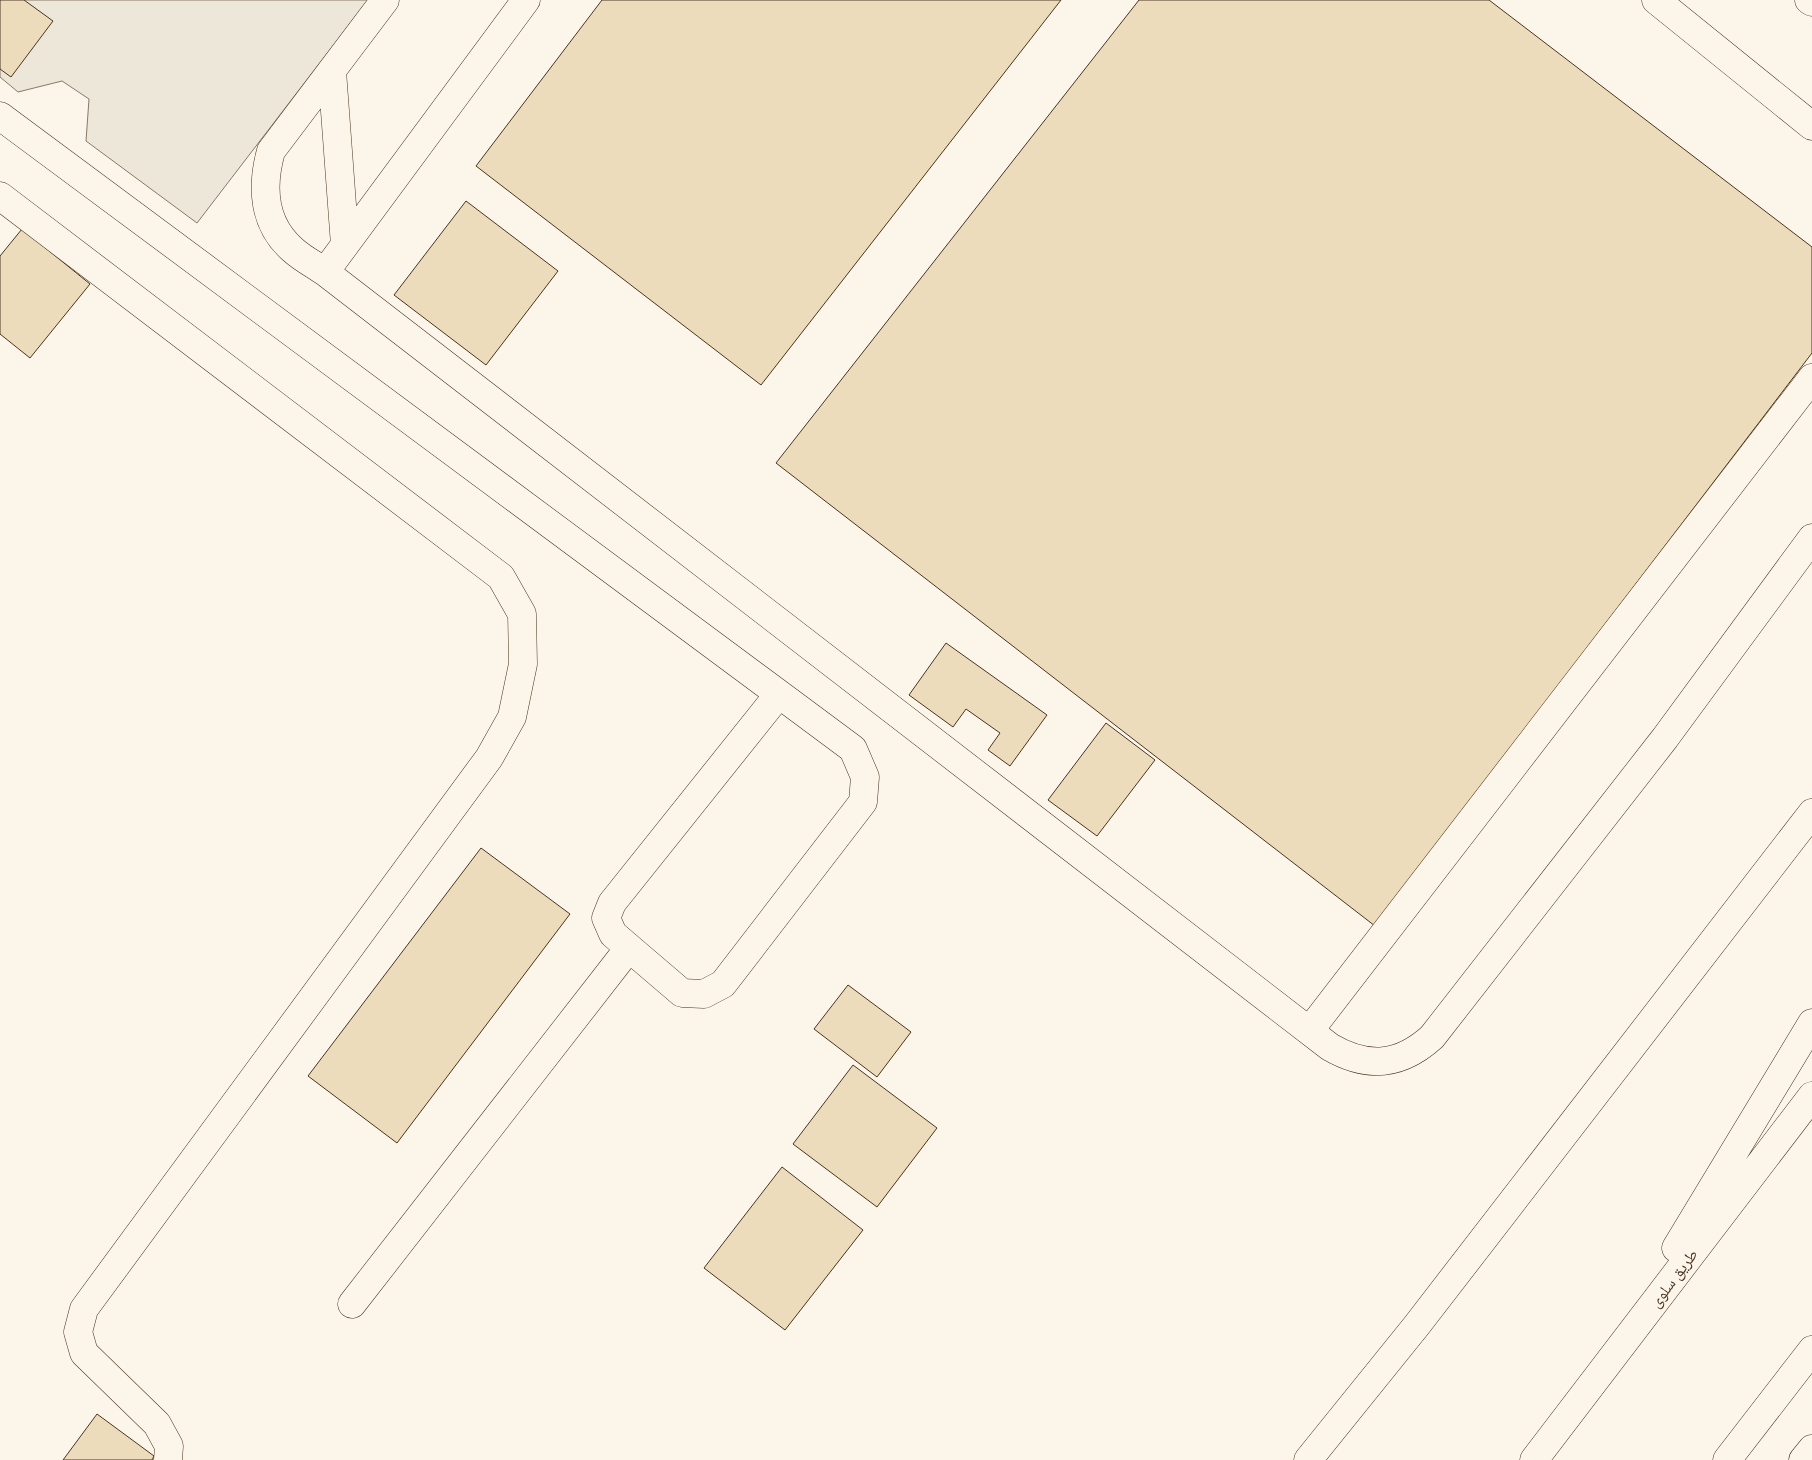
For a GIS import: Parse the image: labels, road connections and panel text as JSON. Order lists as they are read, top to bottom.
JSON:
{
  "streets": {
    "main road": ["طريق سلوى"]
  }
}
